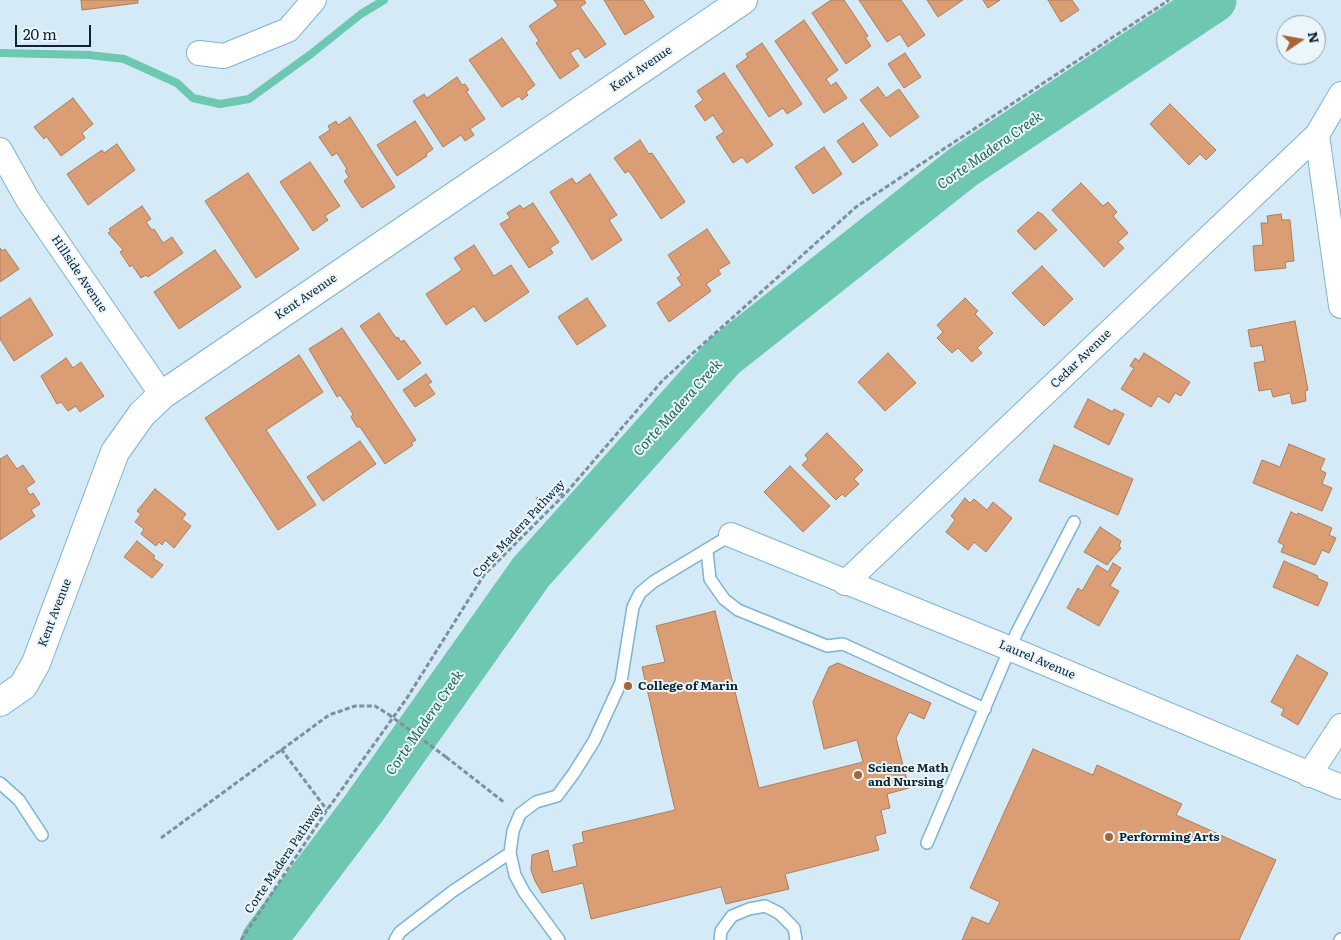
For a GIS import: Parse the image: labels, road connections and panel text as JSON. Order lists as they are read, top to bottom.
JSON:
{
  "streets": {
    "street": [
      "Kent Avenue",
      "Hillside Avenue",
      "Cedar Avenue",
      "Laurel Avenue"
    ],
    "path": ["Corte Madera Pathway"]
  },
  "crossings": [
    ["Kent Avenue", "Hillside Avenue"],
    ["Cedar Avenue", "Laurel Avenue"]
  ],
  "water": ["Corte Madera Creek"],
  "places": ["College of Marin", "Science Math and Nursing", "Performing Arts"],
  "scale_bar": "20 m",
  "north": "right"
}
